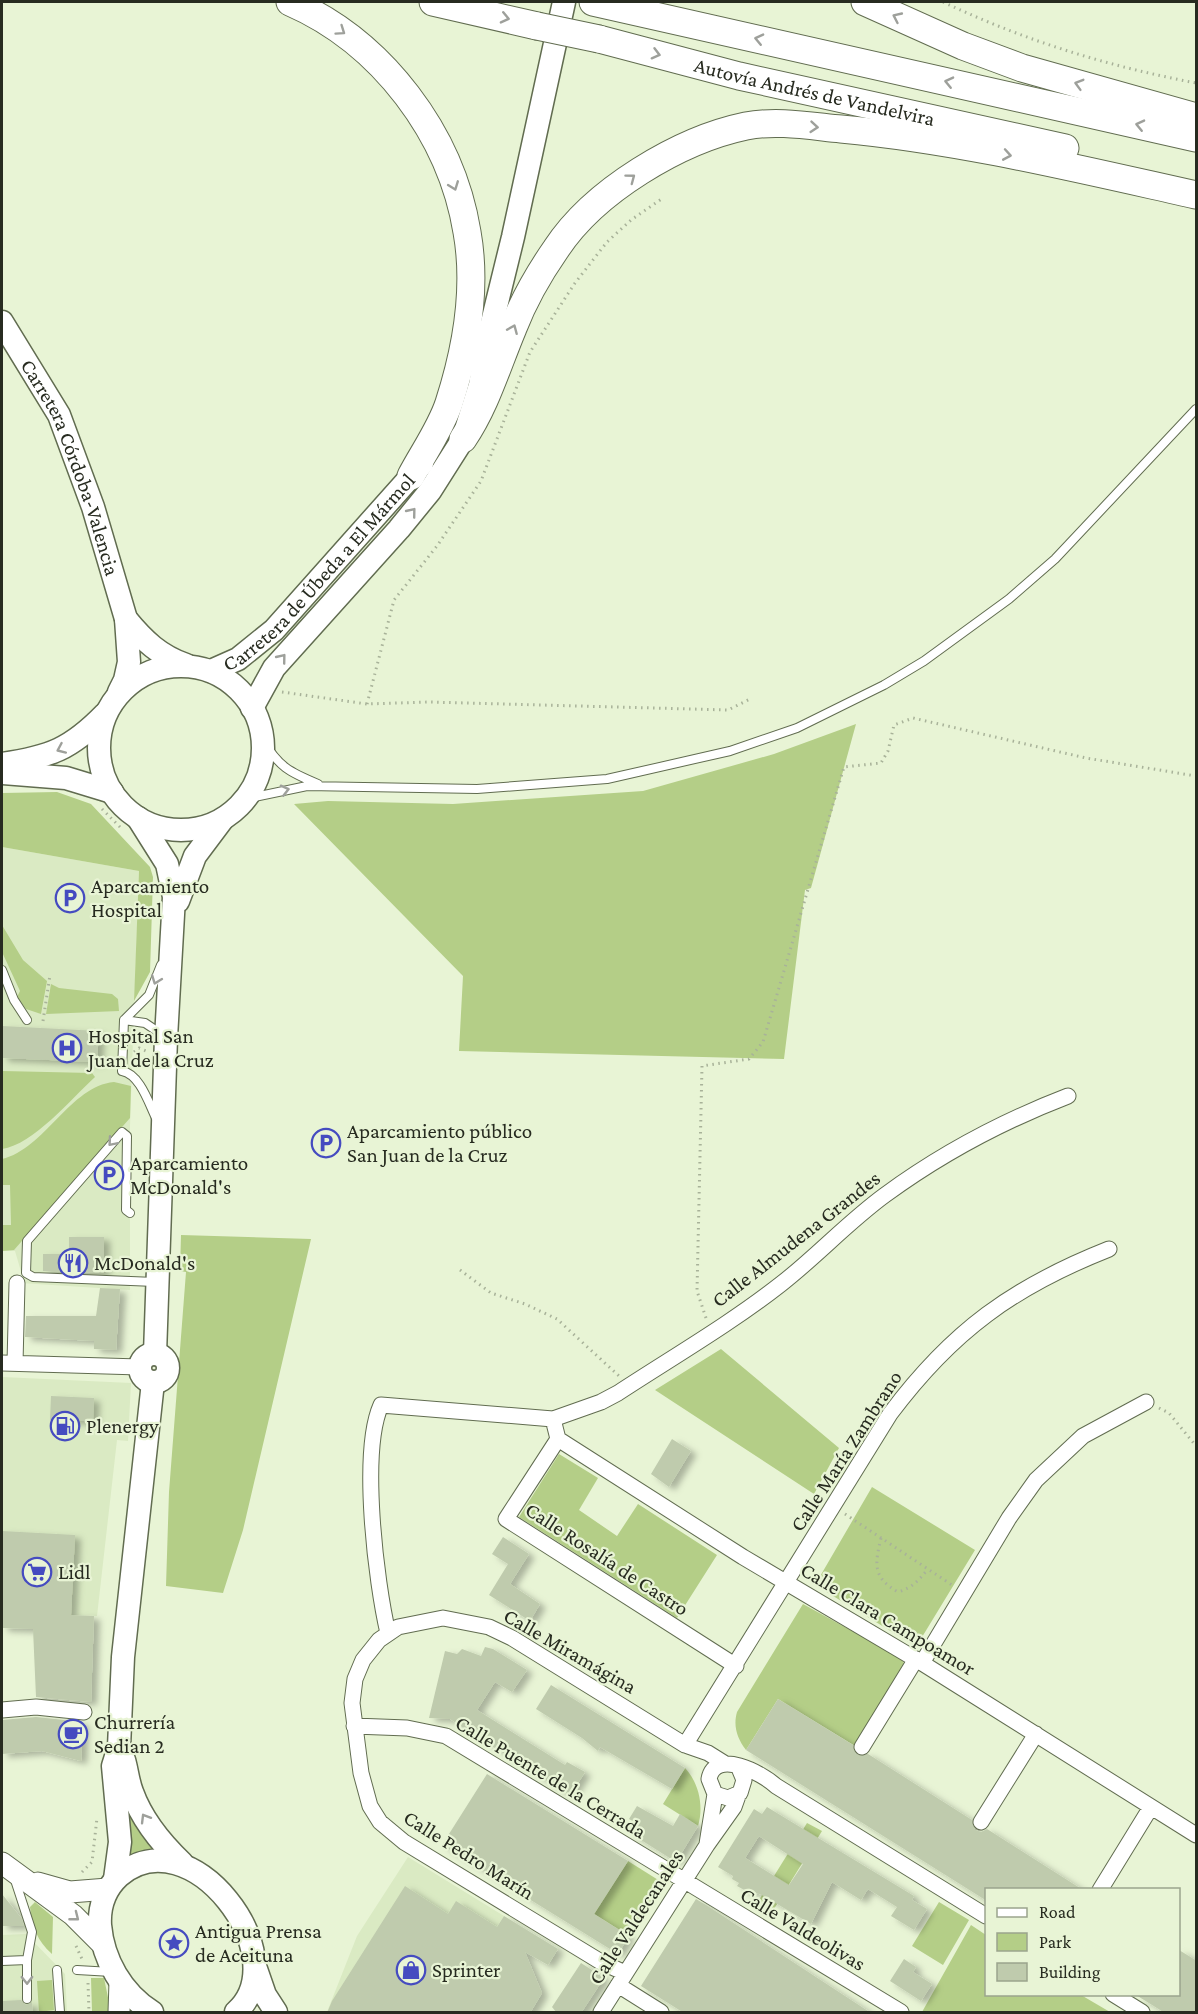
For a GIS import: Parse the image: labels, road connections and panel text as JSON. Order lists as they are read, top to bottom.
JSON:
{
  "streets": {
    "highway": ["Autovía Andrés de Vandelvira"],
    "main road": ["Carretera Córdoba-Valencia", "Carretera de Úbeda a El Mármol"],
    "street": [
      "Calle Almudena Grandes",
      "Calle María Zambrano",
      "Calle Rosalía de Castro",
      "Calle Clara Campoamor",
      "Calle Miramágina",
      "Calle Puente de la Cerrada",
      "Calle Pedro Marín",
      "Calle Valdecanales",
      "Calle Valdeolivas"
    ]
  },
  "crossings": [
    ["Calle Almudena Grandes", "Calle Miramágina"],
    ["Calle María Zambrano", "Calle Rosalía de Castro"],
    ["Calle María Zambrano", "Calle Clara Campoamor"],
    ["Calle María Zambrano", "Calle Miramágina"],
    ["Calle Rosalía de Castro", "Calle Clara Campoamor"],
    ["Calle Miramágina", "Calle Puente de la Cerrada"],
    ["Calle Miramágina", "Calle Pedro Marín"],
    ["Calle Miramágina", "Calle Valdecanales"],
    ["Calle Puente de la Cerrada", "Calle Pedro Marín"],
    ["Calle Puente de la Cerrada", "Calle Valdecanales"],
    ["Calle Puente de la Cerrada", "Calle Valdeolivas"],
    ["Calle Pedro Marín", "Calle Valdecanales"],
    ["Calle Valdecanales", "Calle Valdeolivas"]
  ],
  "places": {
    "parking": ["Aparcamiento Hospital", "Aparcamiento público San Juan de la Cruz", "Aparcamiento McDonald's"],
    "hospital": ["Hospital San Juan de la Cruz"],
    "restaurant": ["McDonald's"],
    "fuel station": ["Plenergy"],
    "supermarket": ["Lidl"],
    "cafe": ["Churrería Sedian 2"],
    "place": ["Antigua Prensa de Aceituna"],
    "shop": ["Sprinter"]
  },
  "legend": ["Road", "Park", "Building"]
}
